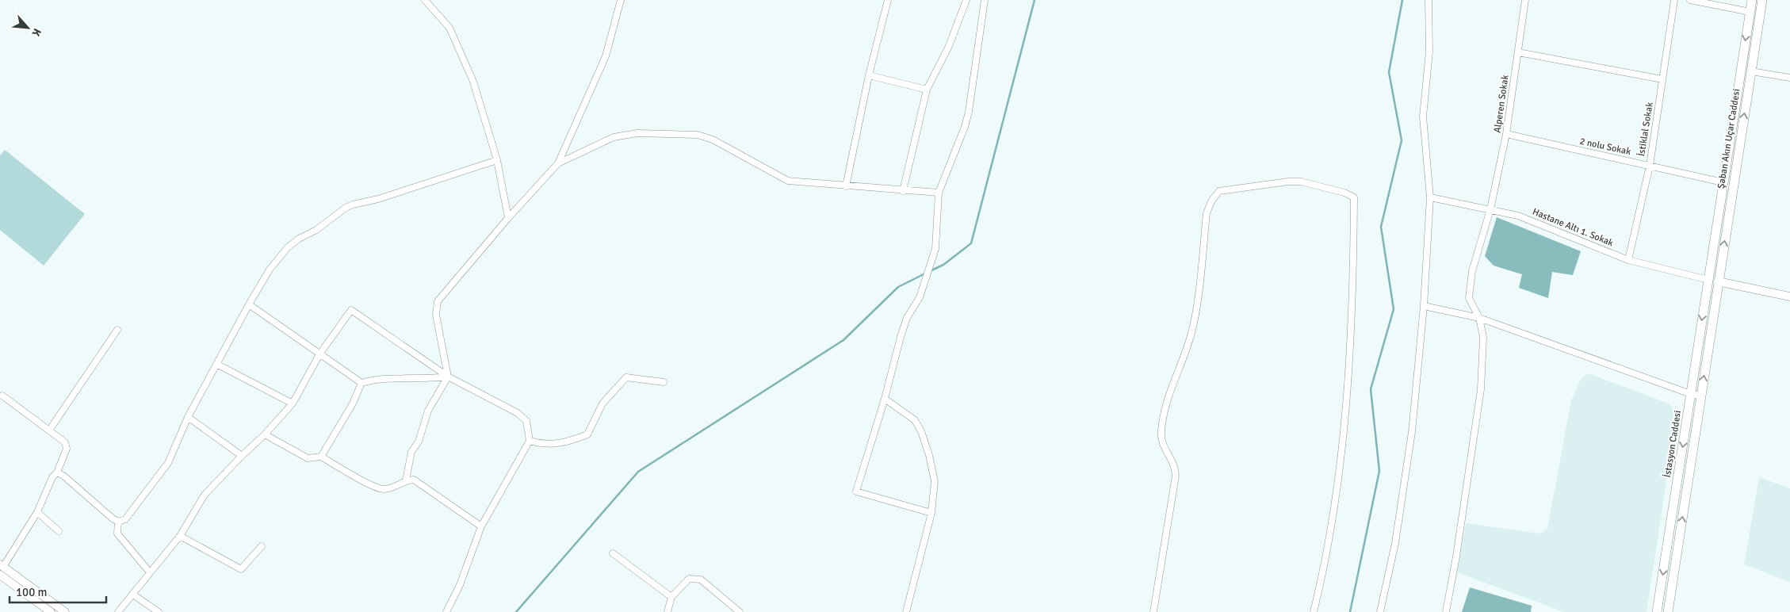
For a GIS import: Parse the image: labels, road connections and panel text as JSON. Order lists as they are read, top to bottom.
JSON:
{
  "streets": {
    "main road": ["Şaban Akın Uçar Caddesi", "İstasyon Caddesi"],
    "street": [
      "Alperen Sokak",
      "İstiklal Sokak",
      "2 nolu Sokak",
      "Hastane Altı 1. Sokak"
    ]
  },
  "crossings": [
    ["Alperen Sokak", "2 nolu Sokak"],
    ["Alperen Sokak", "Hastane Altı 1. Sokak"],
    ["İstiklal Sokak", "2 nolu Sokak"],
    ["İstiklal Sokak", "Hastane Altı 1. Sokak"],
    ["Şaban Akın Uçar Caddesi", "2 nolu Sokak"],
    ["Şaban Akın Uçar Caddesi", "Hastane Altı 1. Sokak"],
    ["Şaban Akın Uçar Caddesi", "İstasyon Caddesi"],
    ["Hastane Altı 1. Sokak", "İstasyon Caddesi"]
  ],
  "scale_bar": "100 m",
  "north": "bottom right"
}
